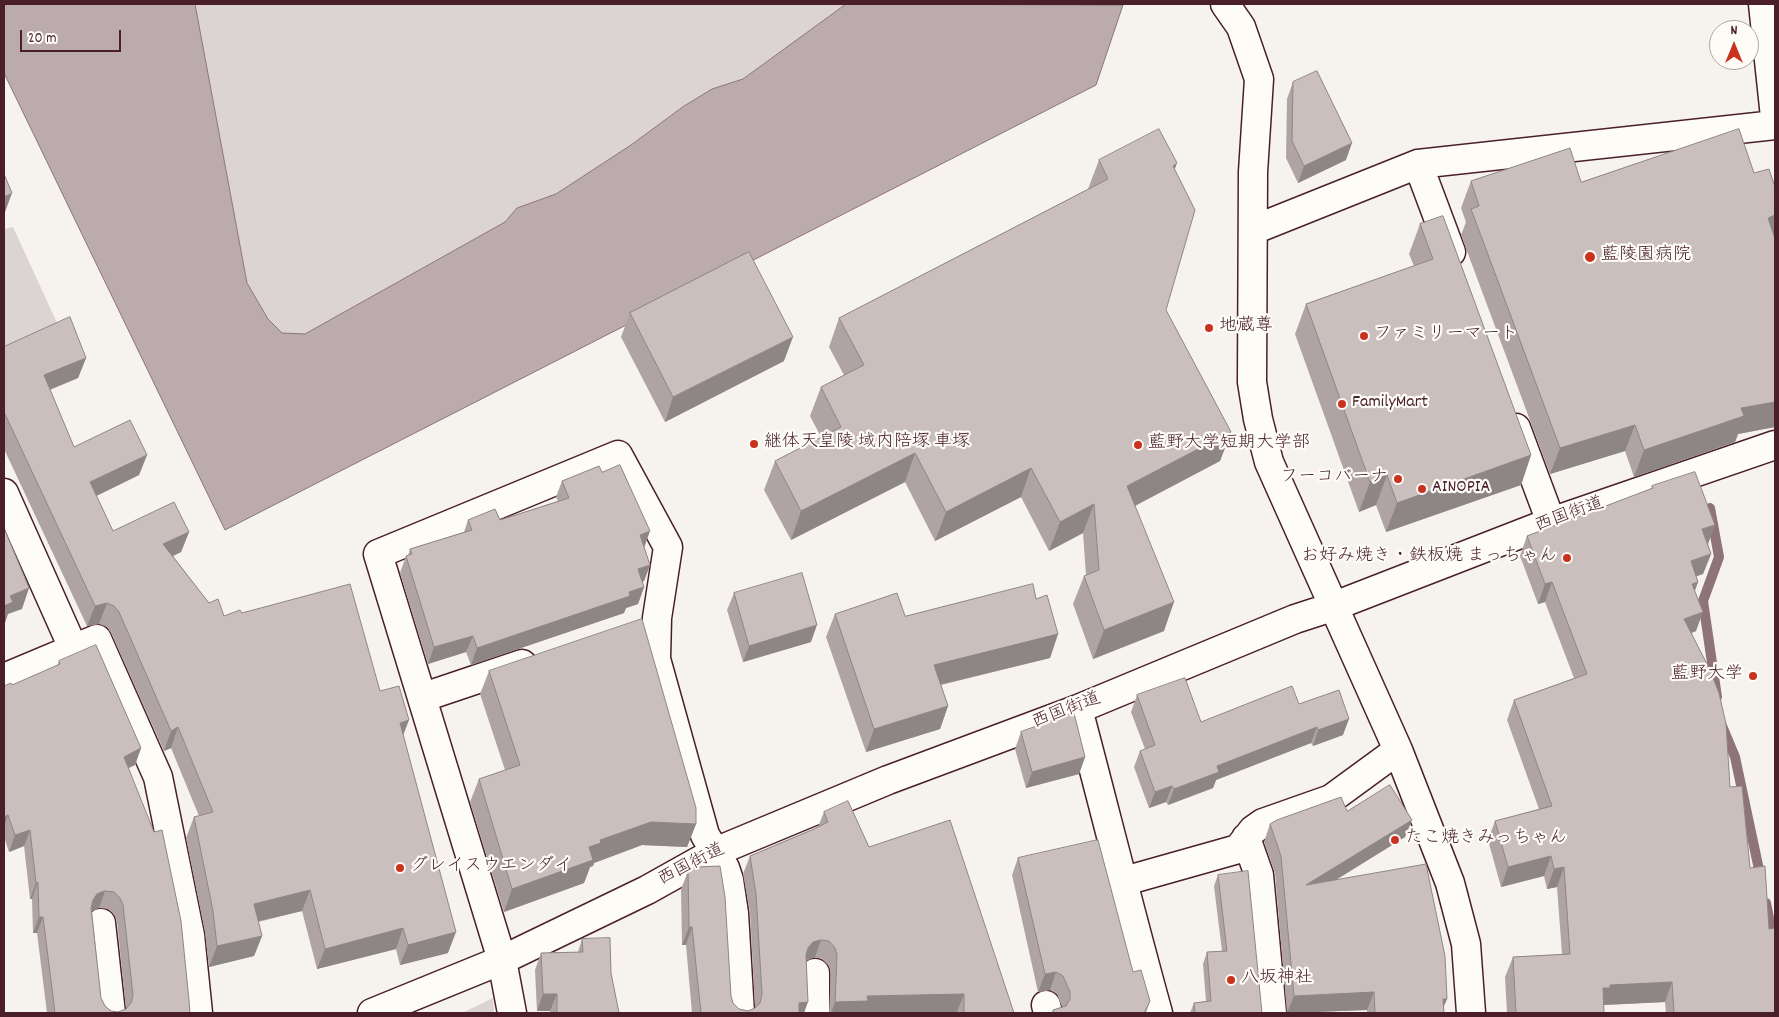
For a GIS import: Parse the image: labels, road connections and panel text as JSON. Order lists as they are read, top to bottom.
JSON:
{
  "streets": {
    "street": ["西国街道"]
  },
  "places": [
    "藍陵園病院",
    "地蔵尊",
    "ファミリーマート",
    "FamilyMart",
    "継体天皇陵 域内陪塚 車塚",
    "藍野大学短期大学部",
    "フーコバーナ",
    "AINOPIA",
    "お好み焼き・鉄板焼 まっちゃん",
    "藍野大学",
    "たこ焼きみっちゃん",
    "グレイスウエンダイ",
    "八坂神社"
  ],
  "scale_bar": "20 m",
  "north": "top"
}
